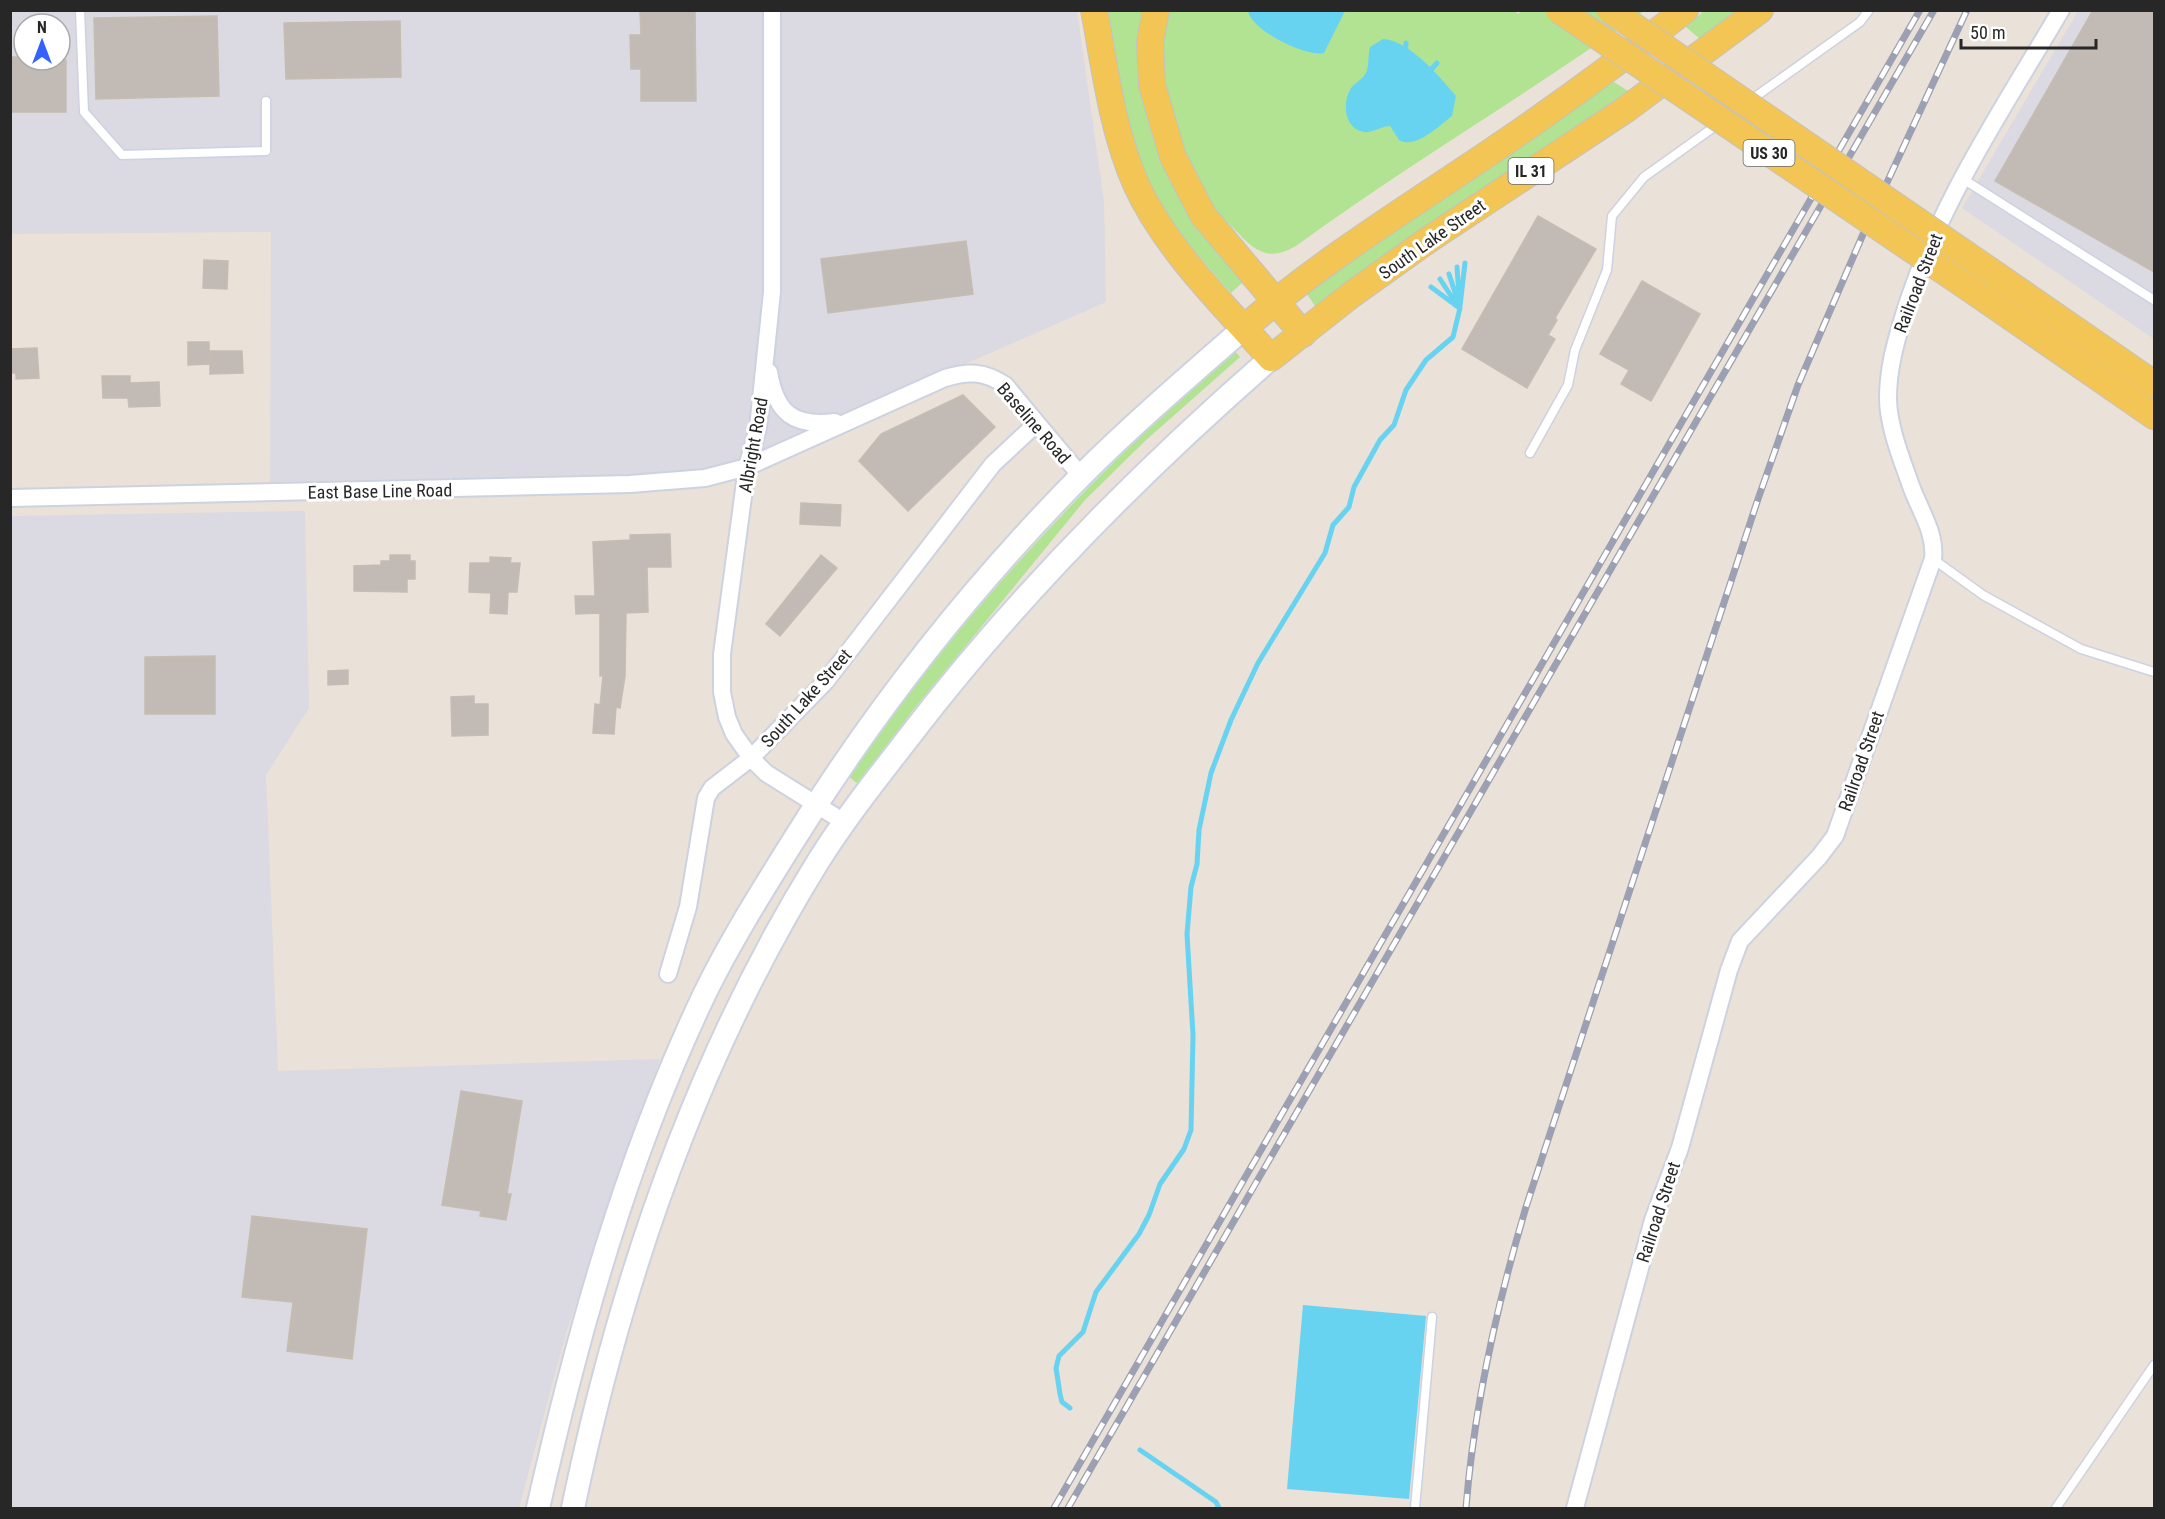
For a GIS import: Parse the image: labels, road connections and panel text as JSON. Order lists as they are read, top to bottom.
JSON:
{
  "streets": {
    "main road": ["US 30", "IL 31", "South Lake Street"],
    "street": [
      "Railroad Street",
      "Baseline Road",
      "Albright Road",
      "East Base Line Road"
    ]
  },
  "crossings": [
    ["IL 31", "South Lake Street"],
    ["IL 31", "Baseline Road"],
    ["IL 31", "Albright Road"],
    ["South Lake Street", "Baseline Road"],
    ["South Lake Street", "Albright Road"],
    ["Baseline Road", "Albright Road"],
    ["Baseline Road", "East Base Line Road"],
    ["Albright Road", "East Base Line Road"]
  ],
  "scale_bar": "50 m",
  "north": "top"
}
